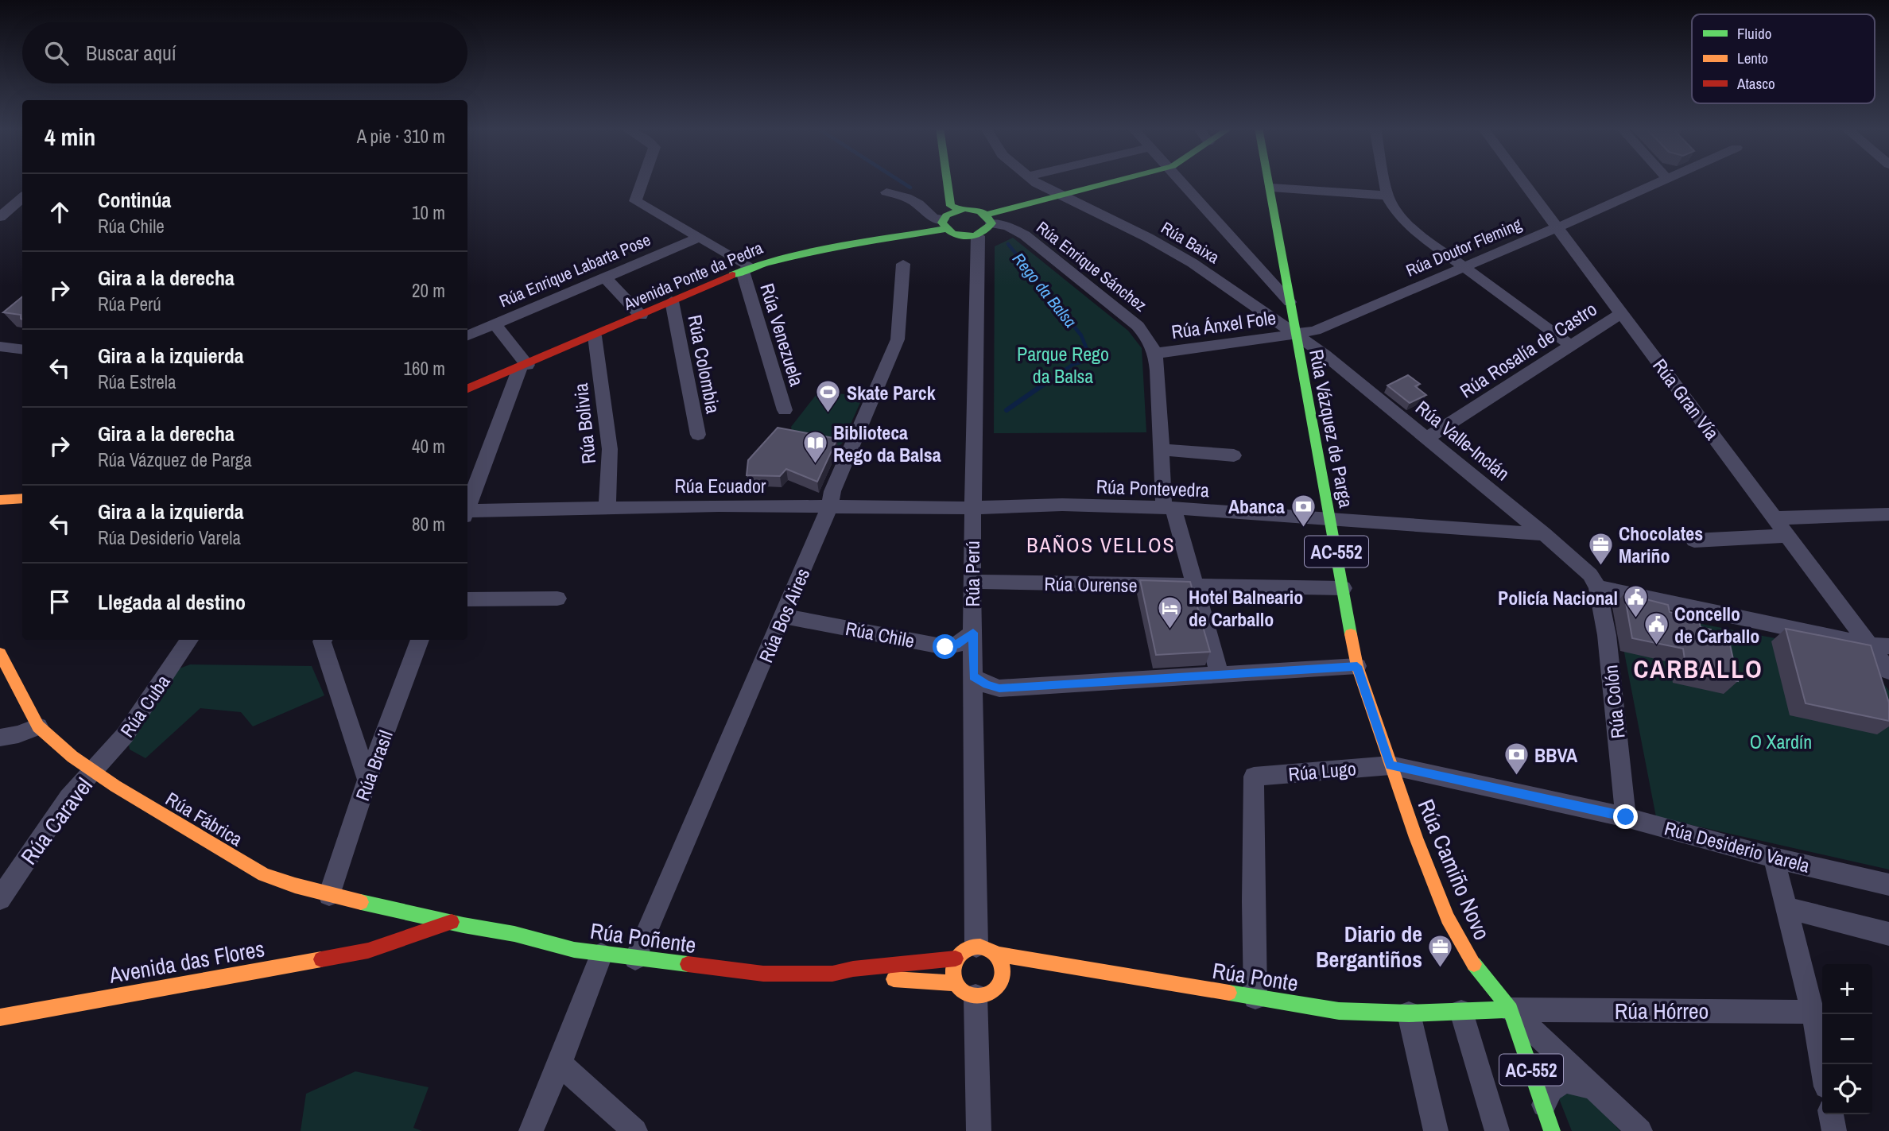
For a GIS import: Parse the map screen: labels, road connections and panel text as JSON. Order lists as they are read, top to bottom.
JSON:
{
  "streets": {
    "main road": [
      "Avenida Ponte da Pedra",
      "Rúa Vázquez de Parga",
      "AC-552",
      "Rúa Fábrica",
      "Rúa Camiño Novo",
      "Rúa Poñente",
      "Avenida das Flores",
      "Rúa Ponte"
    ],
    "street": [
      "Rúa Baixa",
      "Rúa Doutor Fleming",
      "Rúa Enrique Sánchez",
      "Rúa Enrique Labarta Pose",
      "Rúa Ánxel Fole",
      "Rúa Venezuela",
      "Rúa Rosalía de Castro",
      "Rúa Colombia",
      "Rúa Gran Vía",
      "Rúa Bolivia",
      "Rúa Valle-Inclán",
      "Rúa Ecuador",
      "Rúa Pontevedra",
      "Rúa Perú",
      "Rúa Ourense",
      "Rúa Bos Aires",
      "Rúa Chile",
      "Rúa Colón",
      "Rúa Cuba",
      "Rúa Brasil",
      "Rúa Lugo",
      "Rúa Caravel",
      "Rúa Desiderio Varela",
      "Rúa Hórreo"
    ]
  },
  "crossings": [
    ["Rúa Baixa", "Rúa Doutor Fleming"],
    ["Rúa Baixa", "Rúa Ánxel Fole"],
    ["Rúa Baixa", "Rúa Vázquez de Parga"],
    ["Rúa Baixa", "Rúa Valle-Inclán"],
    ["Rúa Doutor Fleming", "Rúa Ánxel Fole"],
    ["Rúa Doutor Fleming", "Rúa Gran Vía"],
    ["Rúa Doutor Fleming", "Rúa Vázquez de Parga"],
    ["Rúa Doutor Fleming", "Rúa Valle-Inclán"],
    ["Rúa Enrique Sánchez", "Rúa Ánxel Fole"],
    ["Avenida Ponte da Pedra", "Rúa Venezuela"],
    ["Avenida Ponte da Pedra", "Rúa Colombia"],
    ["Avenida Ponte da Pedra", "Rúa Bolivia"],
    ["Rúa Ánxel Fole", "Rúa Vázquez de Parga"],
    ["Rúa Ánxel Fole", "Rúa Valle-Inclán"],
    ["Rúa Rosalía de Castro", "Rúa Gran Vía"],
    ["Rúa Rosalía de Castro", "Rúa Valle-Inclán"],
    ["Rúa Bolivia", "Rúa Ecuador"],
    ["Rúa Vázquez de Parga", "Rúa Valle-Inclán"],
    ["Rúa Vázquez de Parga", "Rúa Pontevedra"],
    ["Rúa Vázquez de Parga", "Rúa Ourense"],
    ["Rúa Vázquez de Parga", "Rúa Lugo"],
    ["Rúa Vázquez de Parga", "Rúa Desiderio Varela"],
    ["Rúa Vázquez de Parga", "Rúa Camiño Novo"],
    ["Rúa Valle-Inclán", "Rúa Pontevedra"],
    ["Rúa Valle-Inclán", "Rúa Colón"],
    ["Rúa Ecuador", "Rúa Pontevedra"],
    ["Rúa Ecuador", "Rúa Perú"],
    ["Rúa Ecuador", "Rúa Bos Aires"],
    ["Rúa Pontevedra", "Rúa Perú"],
    ["AC-552", "Rúa Camiño Novo"],
    ["AC-552", "Rúa Ponte"],
    ["AC-552", "Rúa Hórreo"],
    ["Rúa Perú", "Rúa Ourense"],
    ["Rúa Perú", "Rúa Chile"],
    ["Rúa Perú", "Rúa Poñente"],
    ["Rúa Perú", "Rúa Ponte"],
    ["Rúa Bos Aires", "Rúa Chile"],
    ["Rúa Bos Aires", "Rúa Poñente"],
    ["Rúa Colón", "Rúa Desiderio Varela"],
    ["Rúa Cuba", "Rúa Fábrica"],
    ["Rúa Cuba", "Rúa Caravel"],
    ["Rúa Brasil", "Rúa Fábrica"],
    ["Rúa Lugo", "Rúa Desiderio Varela"],
    ["Rúa Lugo", "Rúa Camiño Novo"],
    ["Rúa Lugo", "Rúa Ponte"],
    ["Rúa Fábrica", "Rúa Caravel"],
    ["Rúa Fábrica", "Rúa Poñente"],
    ["Rúa Fábrica", "Avenida das Flores"],
    ["Rúa Desiderio Varela", "Rúa Camiño Novo"],
    ["Rúa Camiño Novo", "Rúa Ponte"],
    ["Rúa Camiño Novo", "Rúa Hórreo"],
    ["Rúa Poñente", "Avenida das Flores"],
    ["Rúa Poñente", "Rúa Ponte"],
    ["Rúa Ponte", "Rúa Hórreo"]
  ],
  "districts": ["BAÑOS VELLOS", "CARBALLO"],
  "water": ["Rego da Balsa"],
  "parks": ["Parque Rego da Balsa", "O Xardín"],
  "places": {
    "sports": ["Skate Parck"],
    "library": ["Biblioteca Rego da Balsa"],
    "bank": ["Abanca", "BBVA"],
    "office": ["Chocolates Mariño", "Diario de Bergantiños"],
    "public building": ["Policía Nacional", "Concello de Carballo"],
    "hotel": ["Hotel Balneario de Carballo"]
  },
  "legend": ["Fluido", "Lento", "Atasco"],
  "page": {
    "search": "Buscar aquí",
    "heading": ["4 min", "A pie · 310 m"],
    "list": [
      ["Continúa", "Rúa Chile", "10 m"],
      ["Gira a la derecha", "Rúa Perú", "20 m"],
      ["Gira a la izquierda", "Rúa Estrela", "160 m"],
      ["Gira a la derecha", "Rúa Vázquez de Parga", "40 m"],
      ["Gira a la izquierda", "Rúa Desiderio Varela", "80 m"],
      "Llegada al destino"
    ],
    "map_buttons": ["+", "−"]
  }
}
